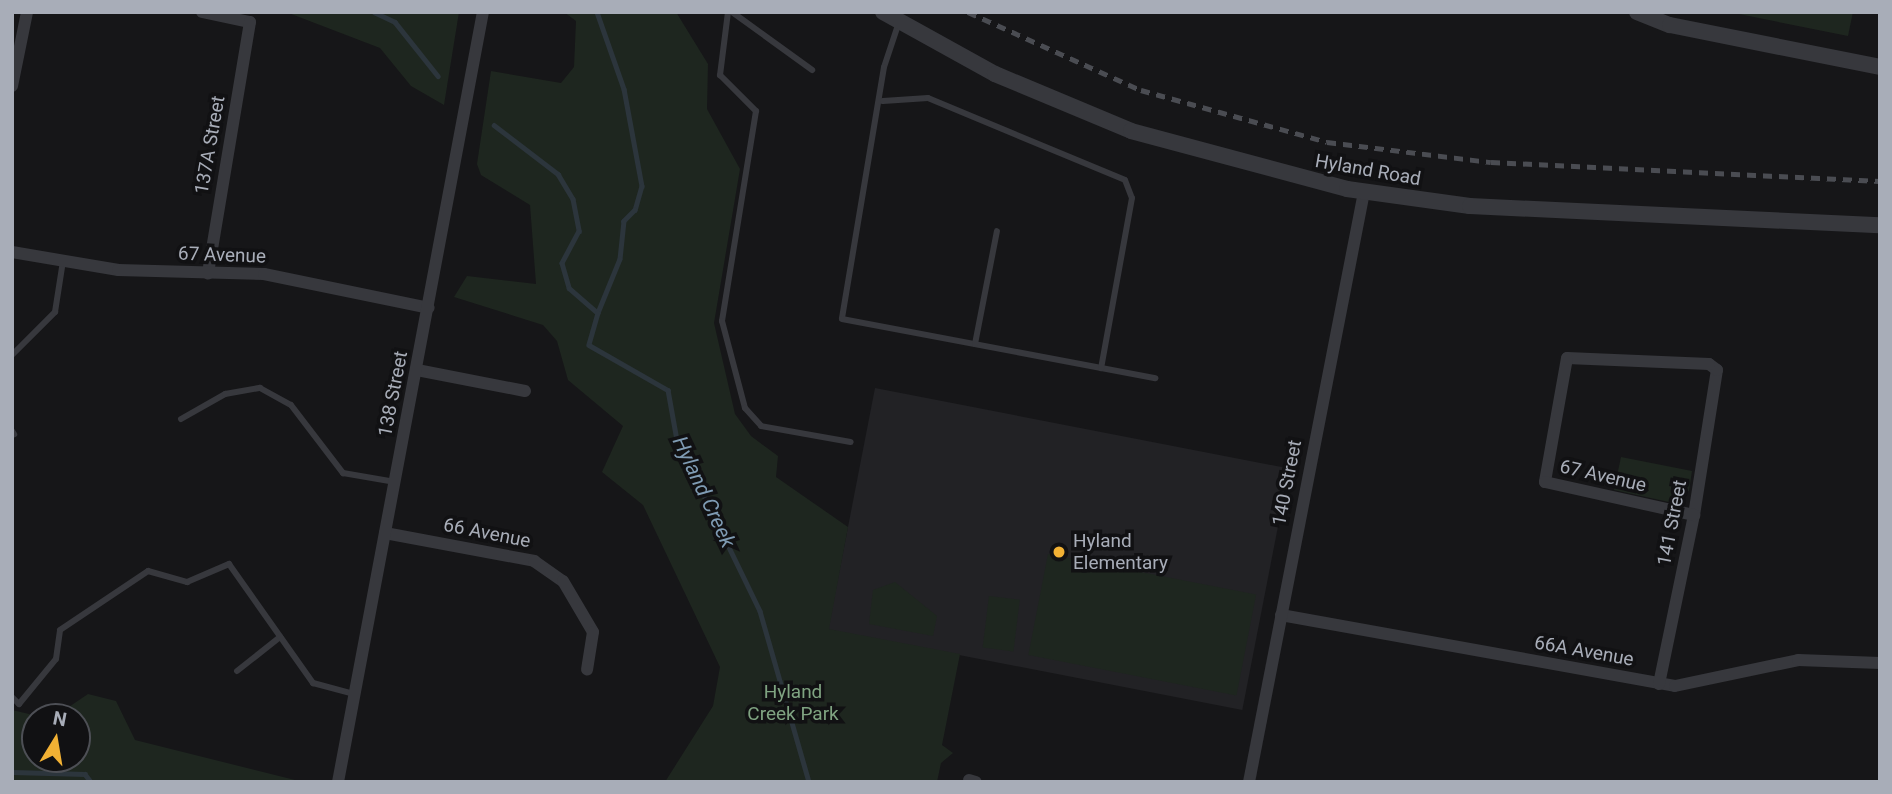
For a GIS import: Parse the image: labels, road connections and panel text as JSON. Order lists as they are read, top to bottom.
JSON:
{
  "streets": {
    "street": [
      "137A Street",
      "Hyland Road",
      "67 Avenue",
      "138 Street",
      "140 Street",
      "141 Street",
      "66 Avenue",
      "66A Avenue"
    ]
  },
  "crossings": [
    ["137A Street", "67 Avenue"],
    ["Hyland Road", "140 Street"],
    ["67 Avenue", "138 Street"],
    ["67 Avenue", "141 Street"],
    ["138 Street", "66 Avenue"],
    ["140 Street", "66A Avenue"],
    ["141 Street", "66A Avenue"]
  ],
  "water": ["Hyland Creek"],
  "parks": ["Hyland Creek Park"],
  "places": ["Hyland Elementary"],
  "north": "top"
}
